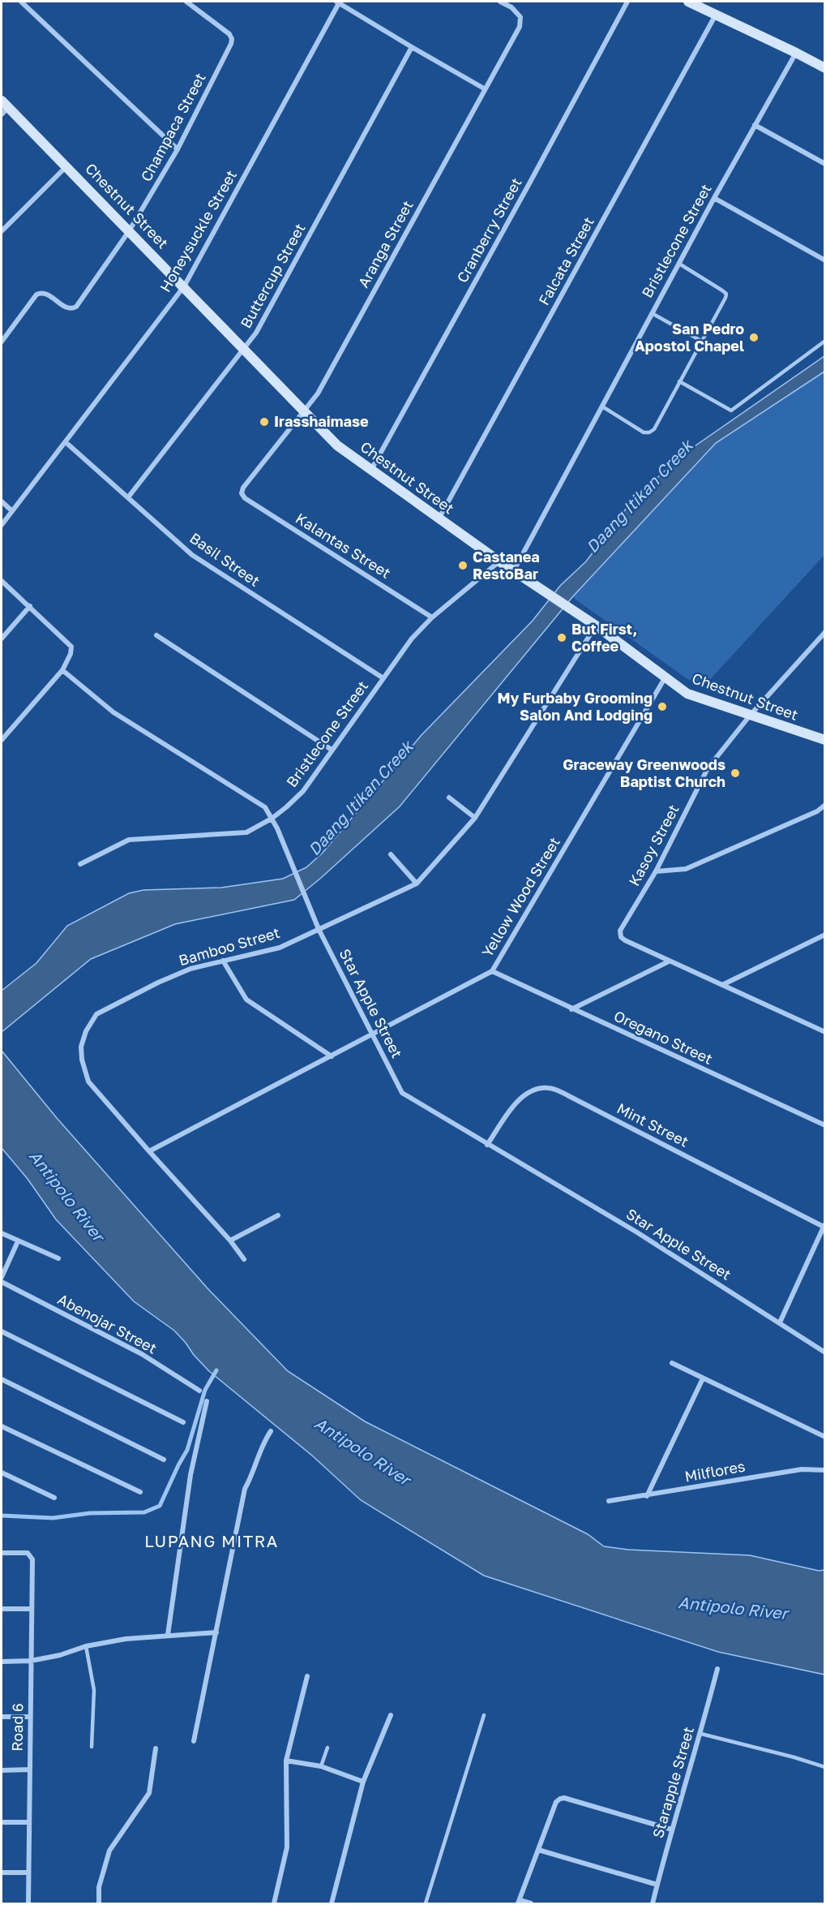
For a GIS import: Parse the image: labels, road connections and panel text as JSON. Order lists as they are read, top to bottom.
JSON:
{
  "streets": {
    "street": [
      "Champaca Street",
      "Chestnut Street",
      "Cranberry Street",
      "Honeysuckle Street",
      "Bristlecone Street",
      "Aranga Street",
      "Falcata Street",
      "Buttercup Street",
      "Kalantas Street",
      "Basil Street",
      "Kasoy Street",
      "Yellow Wood Street",
      "Bamboo Street",
      "Star Apple Street",
      "Oregano Street",
      "Mint Street",
      "Abenojar Street",
      "Milflores",
      "Road 6",
      "Starapple Street"
    ]
  },
  "crossings": [
    ["Champaca Street", "Chestnut Street"],
    ["Chestnut Street", "Cranberry Street"],
    ["Chestnut Street", "Honeysuckle Street"],
    ["Chestnut Street", "Bristlecone Street"],
    ["Chestnut Street", "Aranga Street"],
    ["Chestnut Street", "Falcata Street"],
    ["Chestnut Street", "Buttercup Street"],
    ["Chestnut Street", "Kasoy Street"],
    ["Chestnut Street", "Yellow Wood Street"],
    ["Chestnut Street", "Bamboo Street"],
    ["Honeysuckle Street", "Basil Street"],
    ["Bristlecone Street", "Kalantas Street"],
    ["Bristlecone Street", "Basil Street"],
    ["Bristlecone Street", "Star Apple Street"],
    ["Aranga Street", "Kalantas Street"],
    ["Buttercup Street", "Basil Street"],
    ["Yellow Wood Street", "Bamboo Street"],
    ["Yellow Wood Street", "Star Apple Street"],
    ["Yellow Wood Street", "Oregano Street"],
    ["Bamboo Street", "Star Apple Street"],
    ["Star Apple Street", "Mint Street"]
  ],
  "districts": ["LUPANG MITRA"],
  "water": ["Daang Itikan Creek", "Antipolo River"],
  "places": [
    "San Pedro Apostol Chapel",
    "Irasshaimase",
    "Castanea RestoBar",
    "But First, Coffee",
    "My Furbaby Grooming Salon And Lodging",
    "Graceway Greenwoods Baptist Church"
  ]
}
